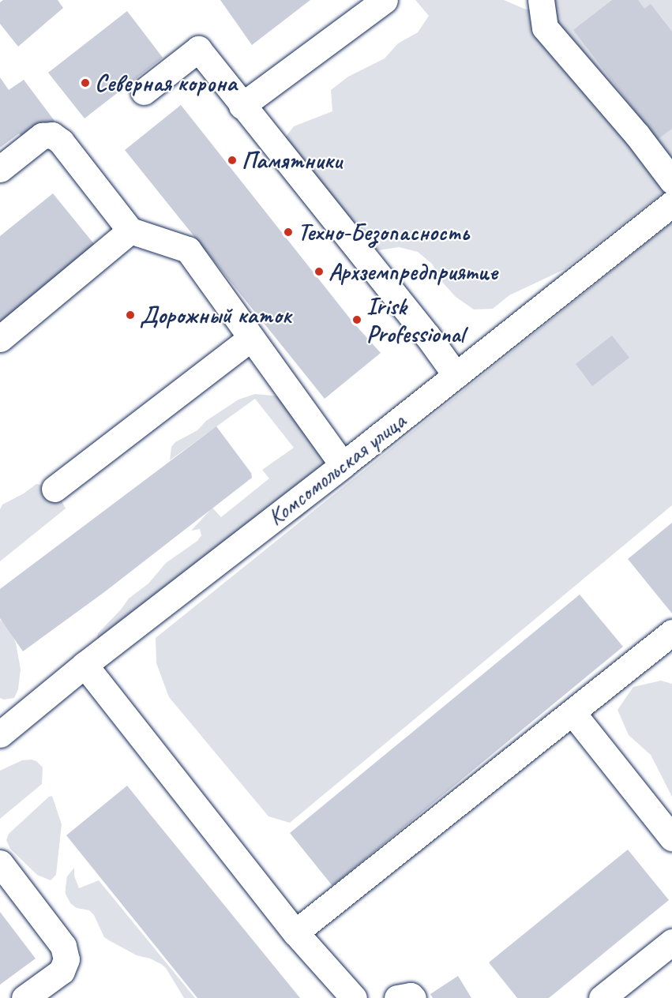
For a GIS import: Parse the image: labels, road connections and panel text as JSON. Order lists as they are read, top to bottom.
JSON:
{
  "streets": {
    "street": ["Комсомольская улица"]
  },
  "places": [
    "Северная корона",
    "Памятники",
    "Техно-Безопасность",
    "Архземпредприятие",
    "Дорожный каток",
    "Irisk Professional"
  ]
}
